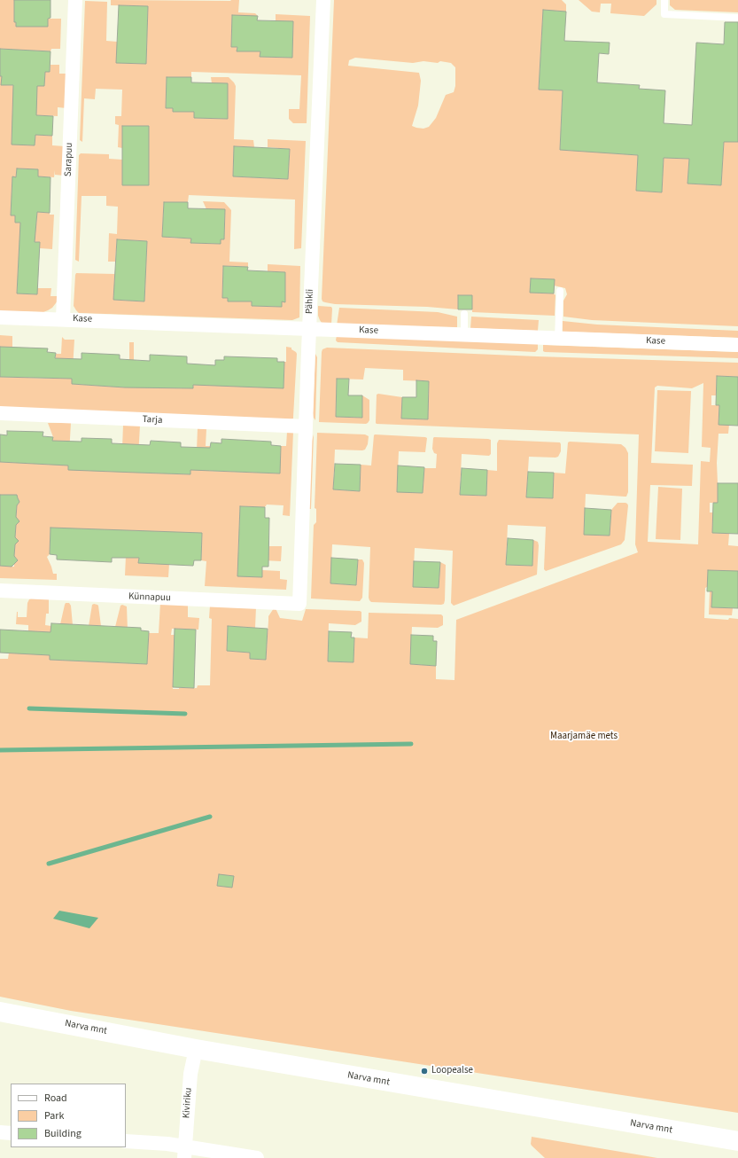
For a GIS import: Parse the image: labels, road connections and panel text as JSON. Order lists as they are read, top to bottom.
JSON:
{
  "streets": {
    "main road": ["Narva mnt"],
    "street": [
      "Sarapuu",
      "Pähkli",
      "Kase",
      "Tarja",
      "Künnapuu",
      "Kiviriku"
    ]
  },
  "crossings": [
    ["Sarapuu", "Kase"],
    ["Pähkli", "Kase"],
    ["Pähkli", "Tarja"],
    ["Pähkli", "Künnapuu"],
    ["Narva mnt", "Kiviriku"]
  ],
  "parks": ["Maarjamäe mets"],
  "places": ["Loopealse"],
  "legend": ["Road", "Park", "Building"]
}
